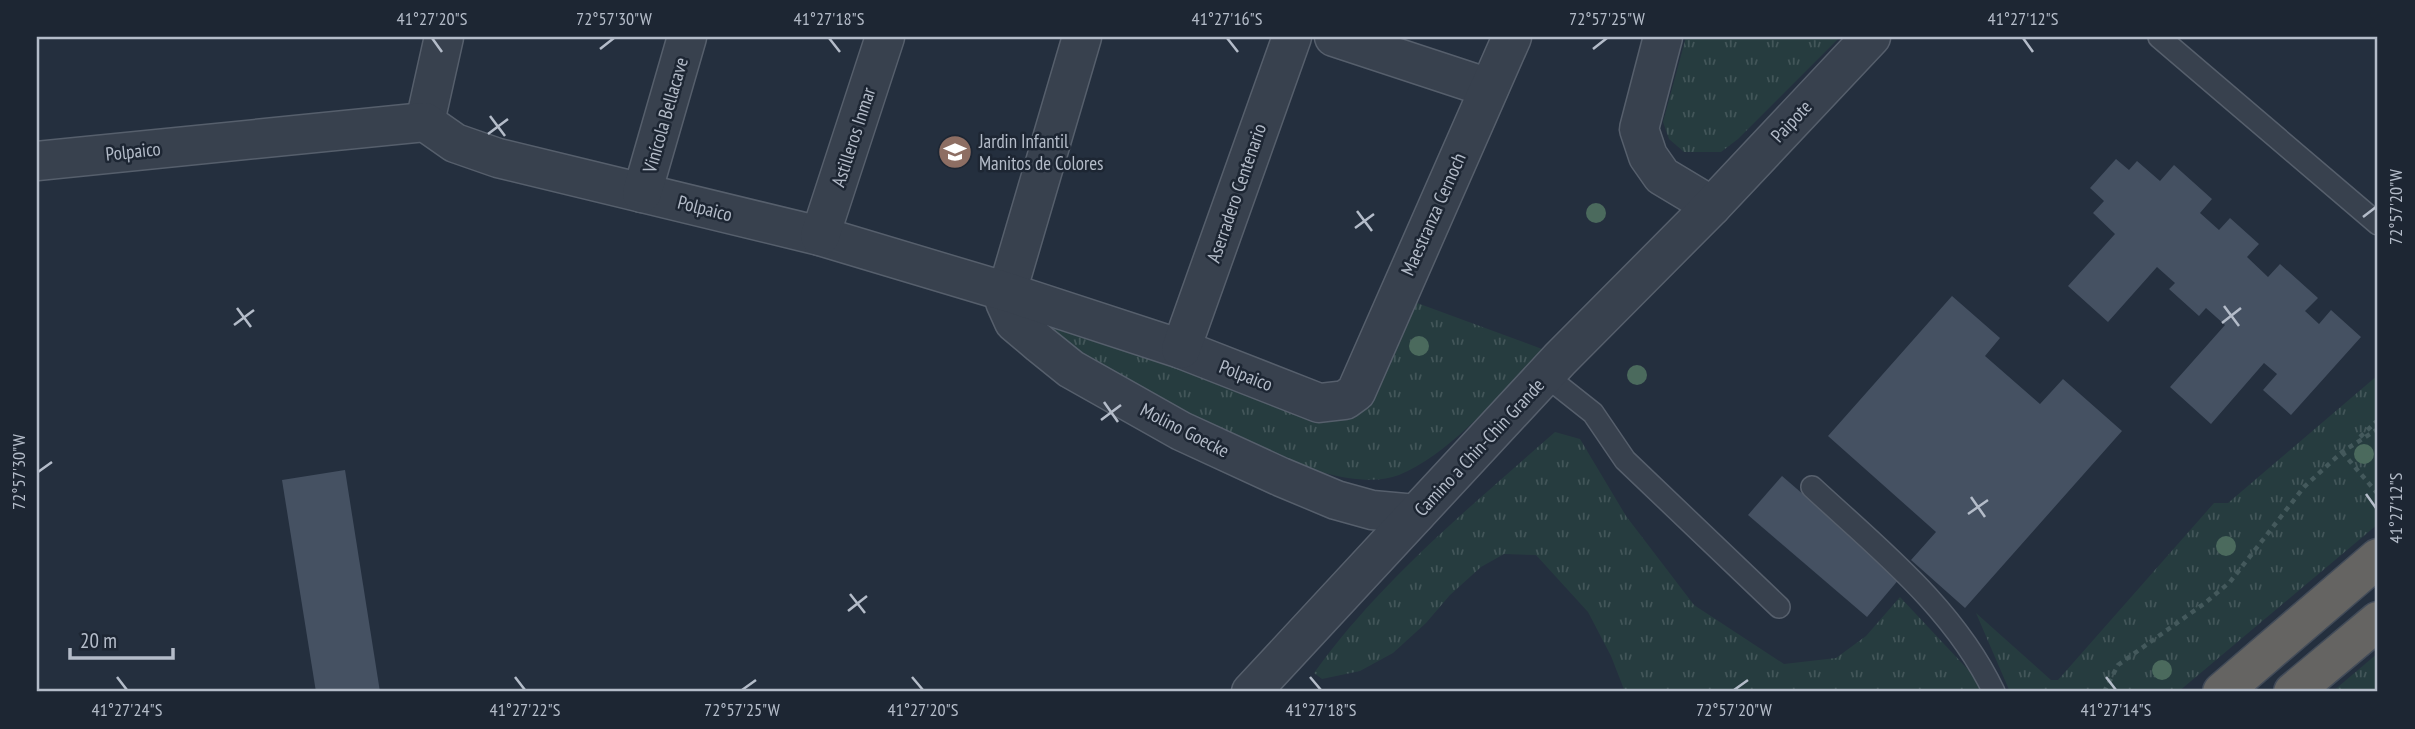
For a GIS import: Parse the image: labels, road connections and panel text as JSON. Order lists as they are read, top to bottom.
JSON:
{
  "streets": {
    "street": [
      "Vinícola Bellacave",
      "Paipote",
      "Astilleros Inmar",
      "Polpaico",
      "Aserradero Centenario",
      "Maestranza Cernoch",
      "Molino Goecke",
      "Camino a Chin-Chin Grande"
    ]
  },
  "crossings": [
    ["Vinícola Bellacave", "Polpaico"],
    ["Paipote", "Camino a Chin-Chin Grande"],
    ["Astilleros Inmar", "Polpaico"],
    ["Polpaico", "Aserradero Centenario"],
    ["Polpaico", "Maestranza Cernoch"],
    ["Polpaico", "Molino Goecke"],
    ["Molino Goecke", "Camino a Chin-Chin Grande"]
  ],
  "places": {
    "school or university": ["Jardin Infantil Manitos de Colores"]
  },
  "scale_bar": "20 m",
  "coordinates": [
    "41°27'20\"S",
    "72°57'30\"W",
    "41°27'18\"S",
    "41°27'16\"S",
    "72°57'25\"W",
    "41°27'12\"S",
    "72°57'20\"W",
    "41°27'24\"S",
    "41°27'22\"S",
    "41°27'14\"S"
  ]
}
